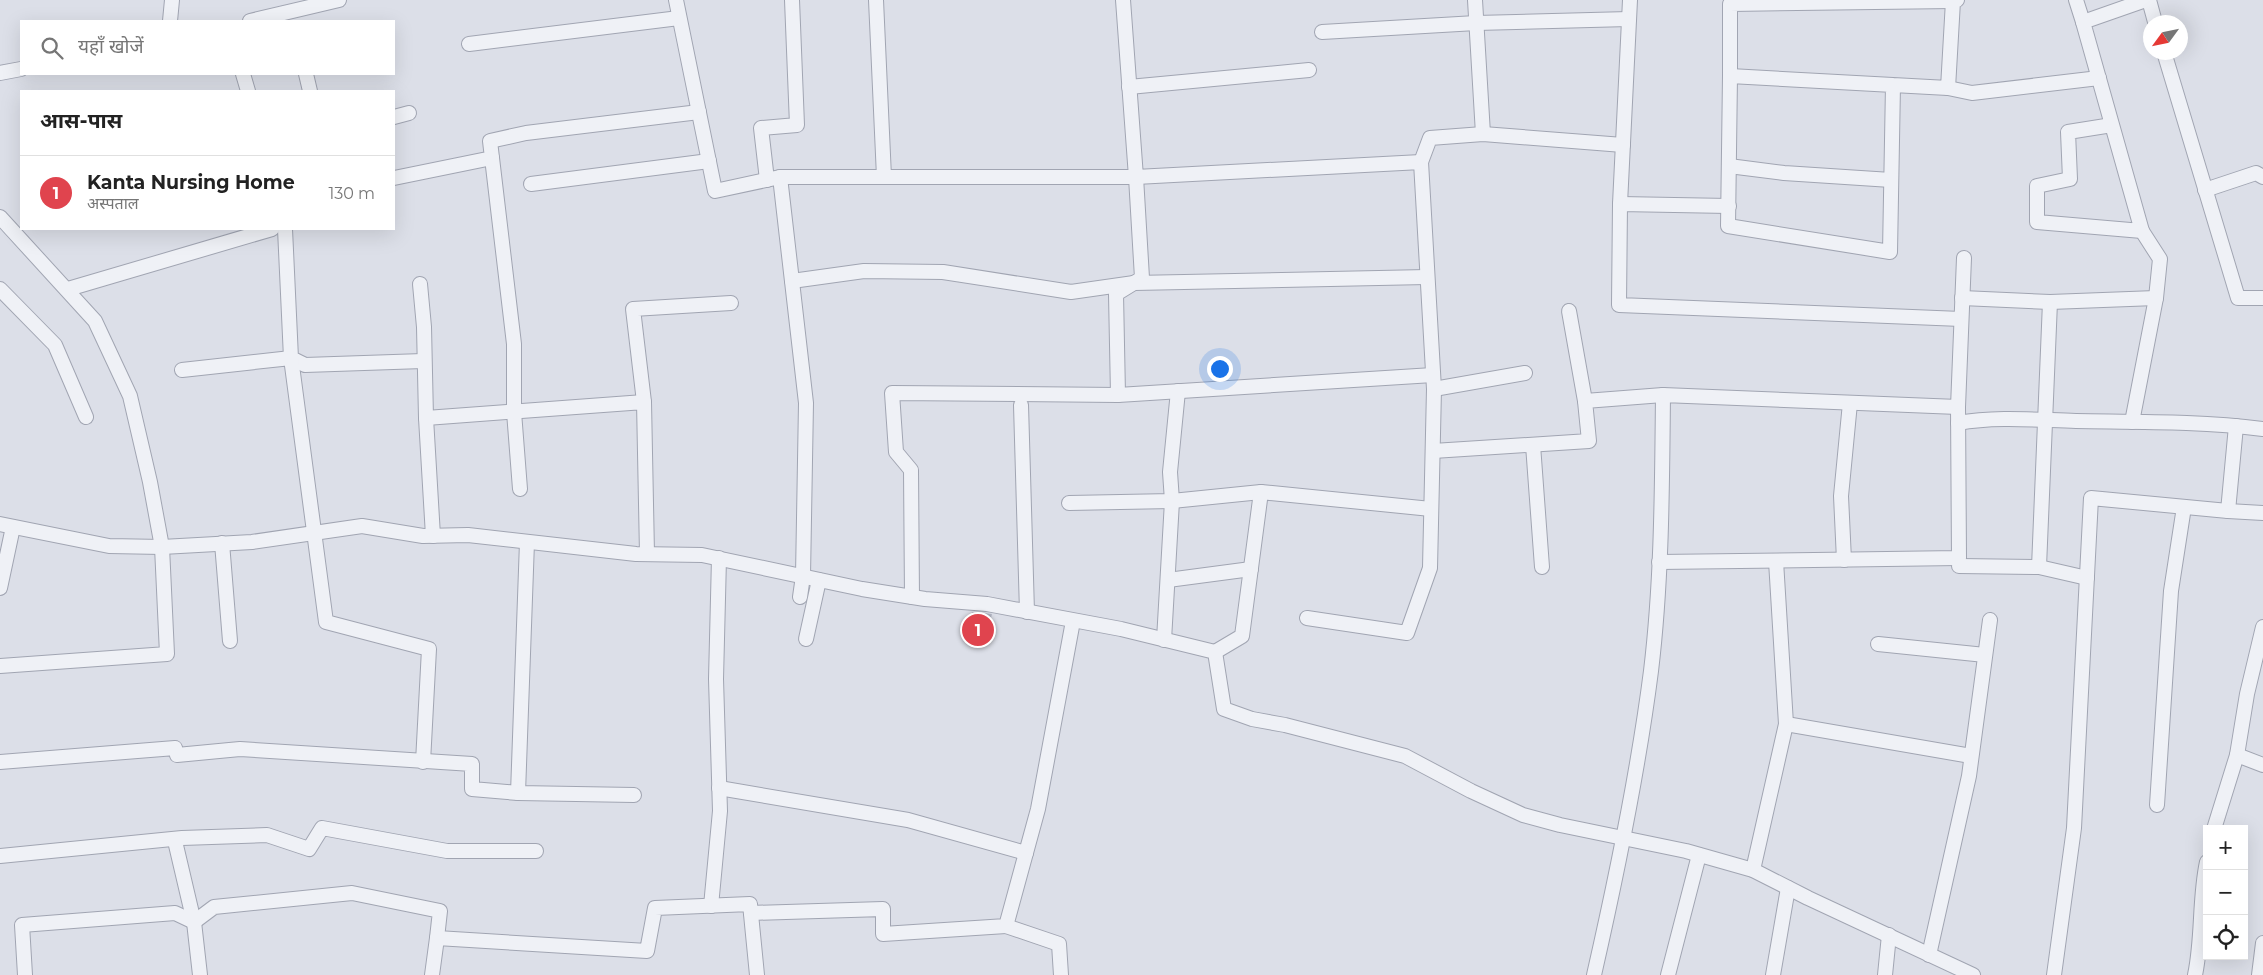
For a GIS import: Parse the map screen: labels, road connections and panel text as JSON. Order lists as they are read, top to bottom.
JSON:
{
  "north": "bottom left",
  "page": {
    "search": "यहाँ खोजें",
    "heading": "आस-पास",
    "list": [
      {
        "mark": "1",
        "name": "Kanta Nursing Home",
        "note": "अस्पताल",
        "value": "130 m"
      }
    ],
    "pins": "1",
    "map_buttons": ["+", "−"]
  }
}
